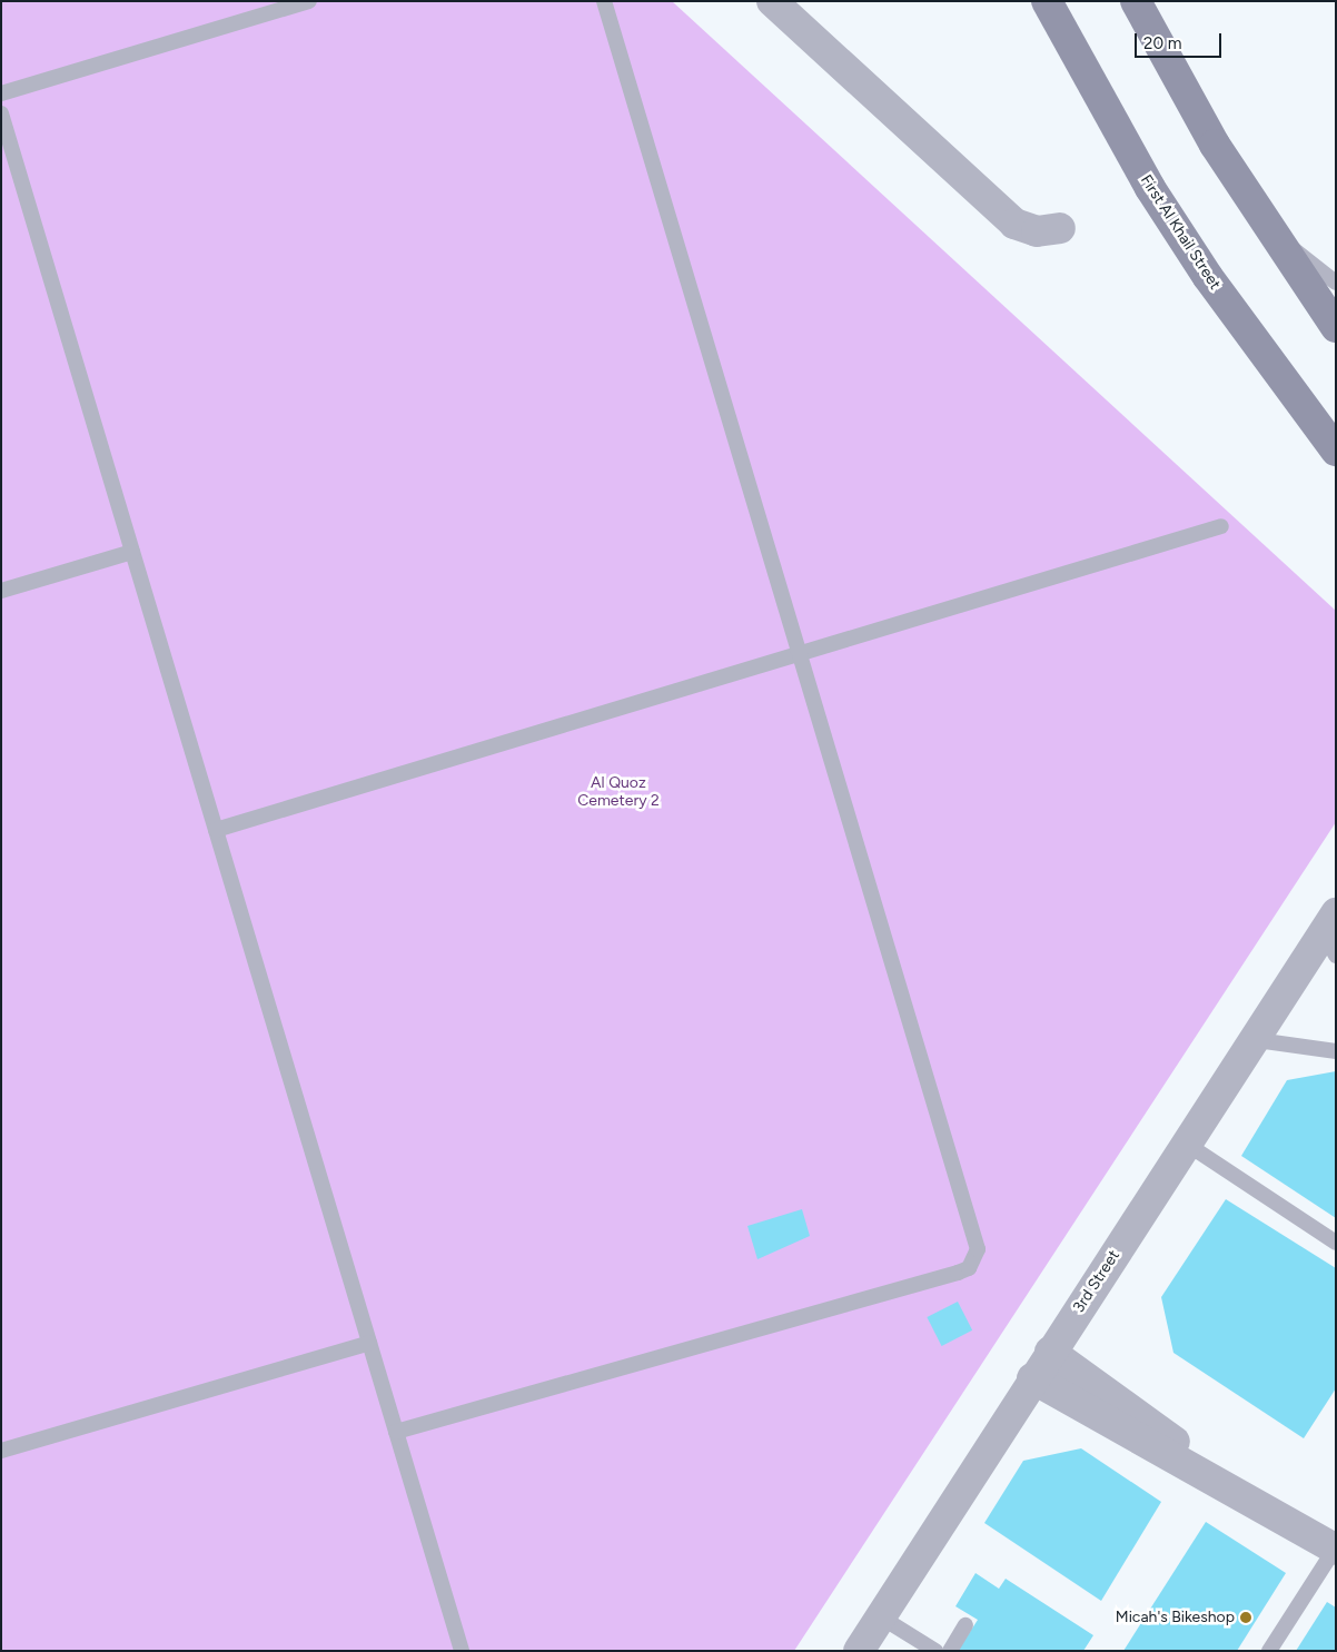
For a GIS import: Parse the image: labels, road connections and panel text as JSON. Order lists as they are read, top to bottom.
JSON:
{
  "streets": {
    "main road": ["First Al Khail Street"],
    "street": ["3rd Street"]
  },
  "parks": ["Al Quoz Cemetery 2"],
  "places": ["Micah's Bikeshop"],
  "scale_bar": "20 m"
}
